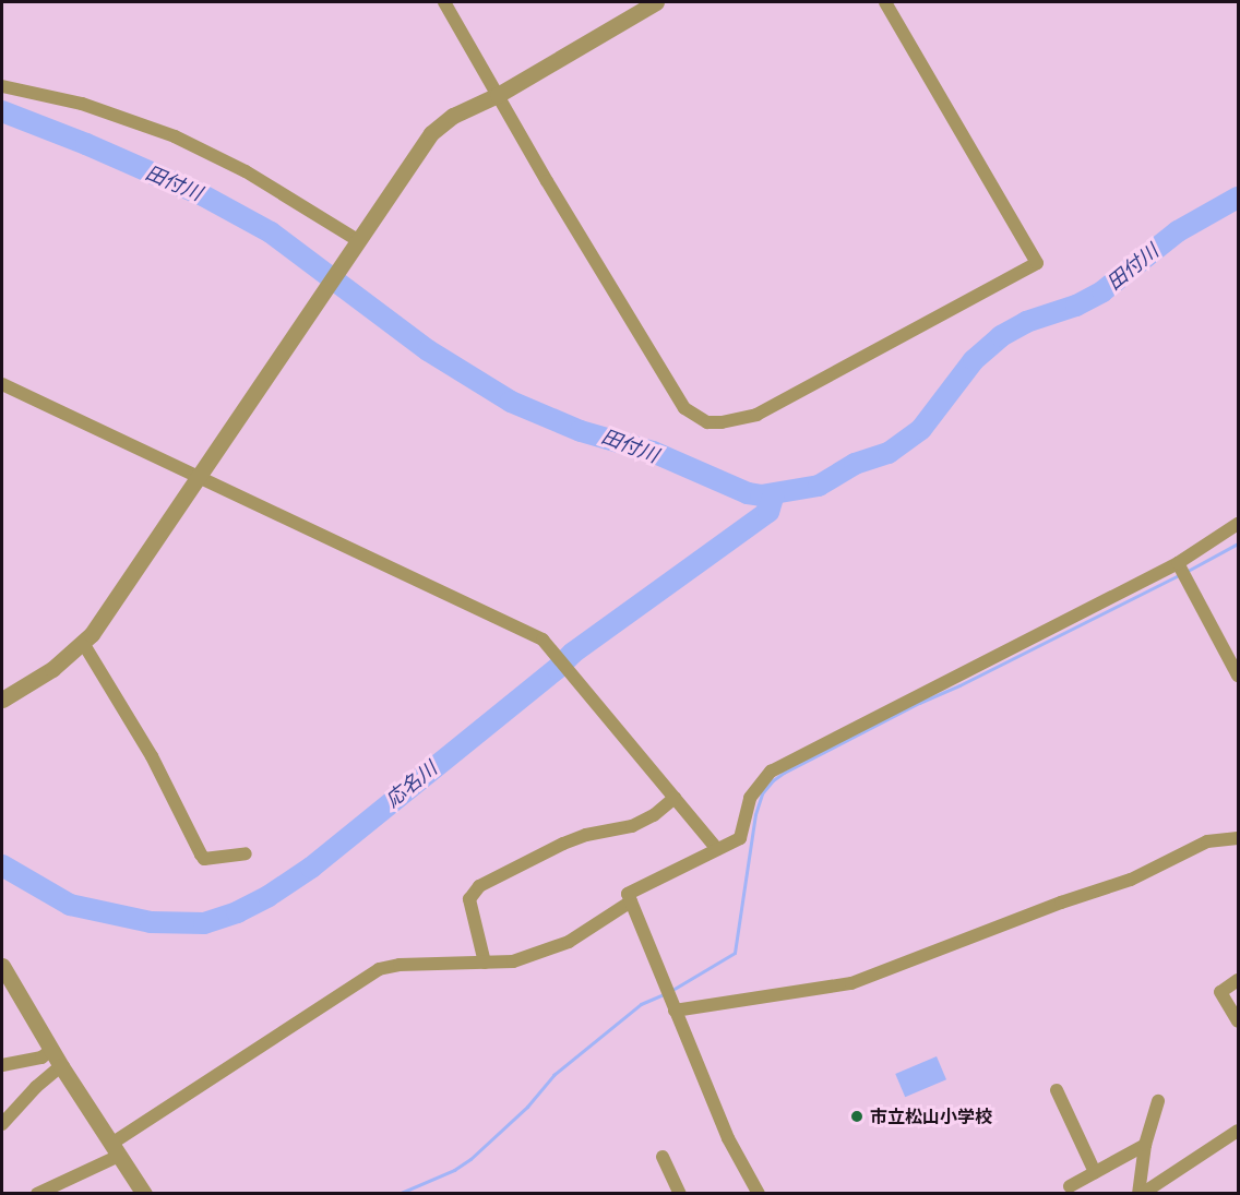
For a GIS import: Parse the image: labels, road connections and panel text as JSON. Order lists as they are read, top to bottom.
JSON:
{
  "water": ["田付川", "応名川"],
  "places": ["市立松山小学校"]
}
